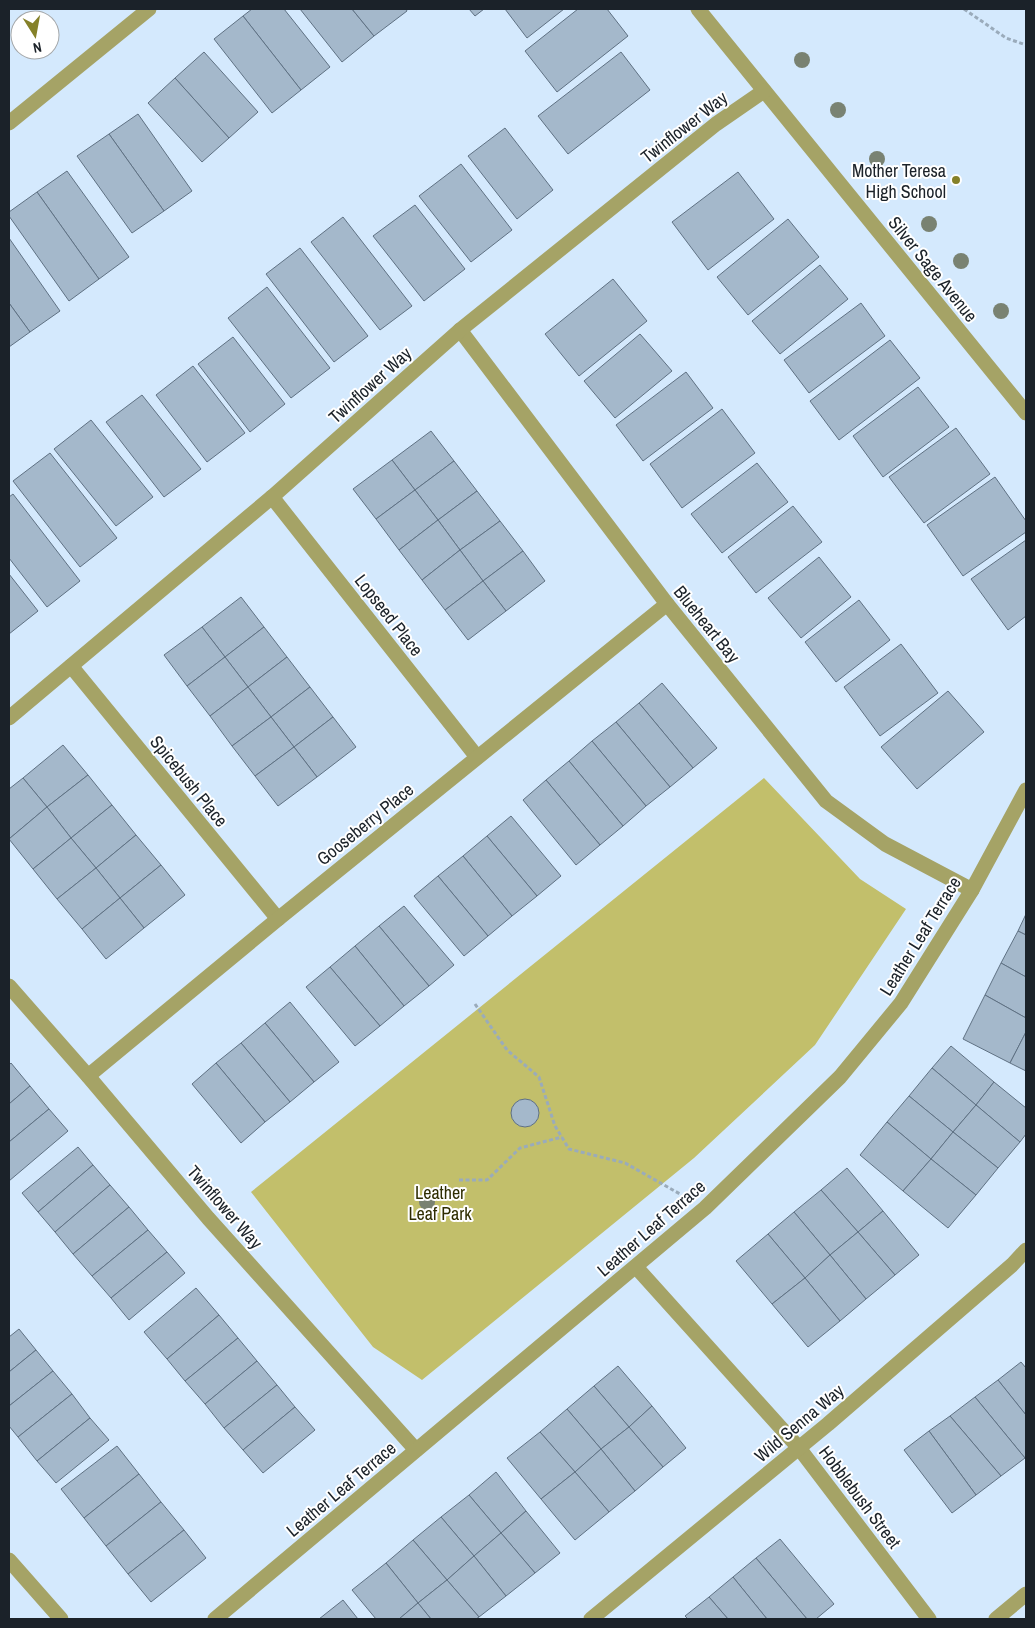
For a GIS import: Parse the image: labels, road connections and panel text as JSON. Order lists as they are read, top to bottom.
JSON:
{
  "streets": {
    "street": [
      "Twinflower Way",
      "Silver Sage Avenue",
      "Lopseed Place",
      "Blueheart Bay",
      "Spicebush Place",
      "Gooseberry Place",
      "Leather Leaf Terrace",
      "Wild Senna Way",
      "Hobblebush Street"
    ]
  },
  "crossings": [
    ["Twinflower Way", "Silver Sage Avenue"],
    ["Twinflower Way", "Lopseed Place"],
    ["Twinflower Way", "Blueheart Bay"],
    ["Twinflower Way", "Spicebush Place"],
    ["Twinflower Way", "Gooseberry Place"],
    ["Twinflower Way", "Leather Leaf Terrace"],
    ["Lopseed Place", "Gooseberry Place"],
    ["Blueheart Bay", "Gooseberry Place"],
    ["Blueheart Bay", "Leather Leaf Terrace"],
    ["Spicebush Place", "Gooseberry Place"],
    ["Leather Leaf Terrace", "Hobblebush Street"],
    ["Wild Senna Way", "Hobblebush Street"]
  ],
  "parks": ["Leather Leaf Park"],
  "places": ["Mother Teresa High School"],
  "north": "bottom"
}
